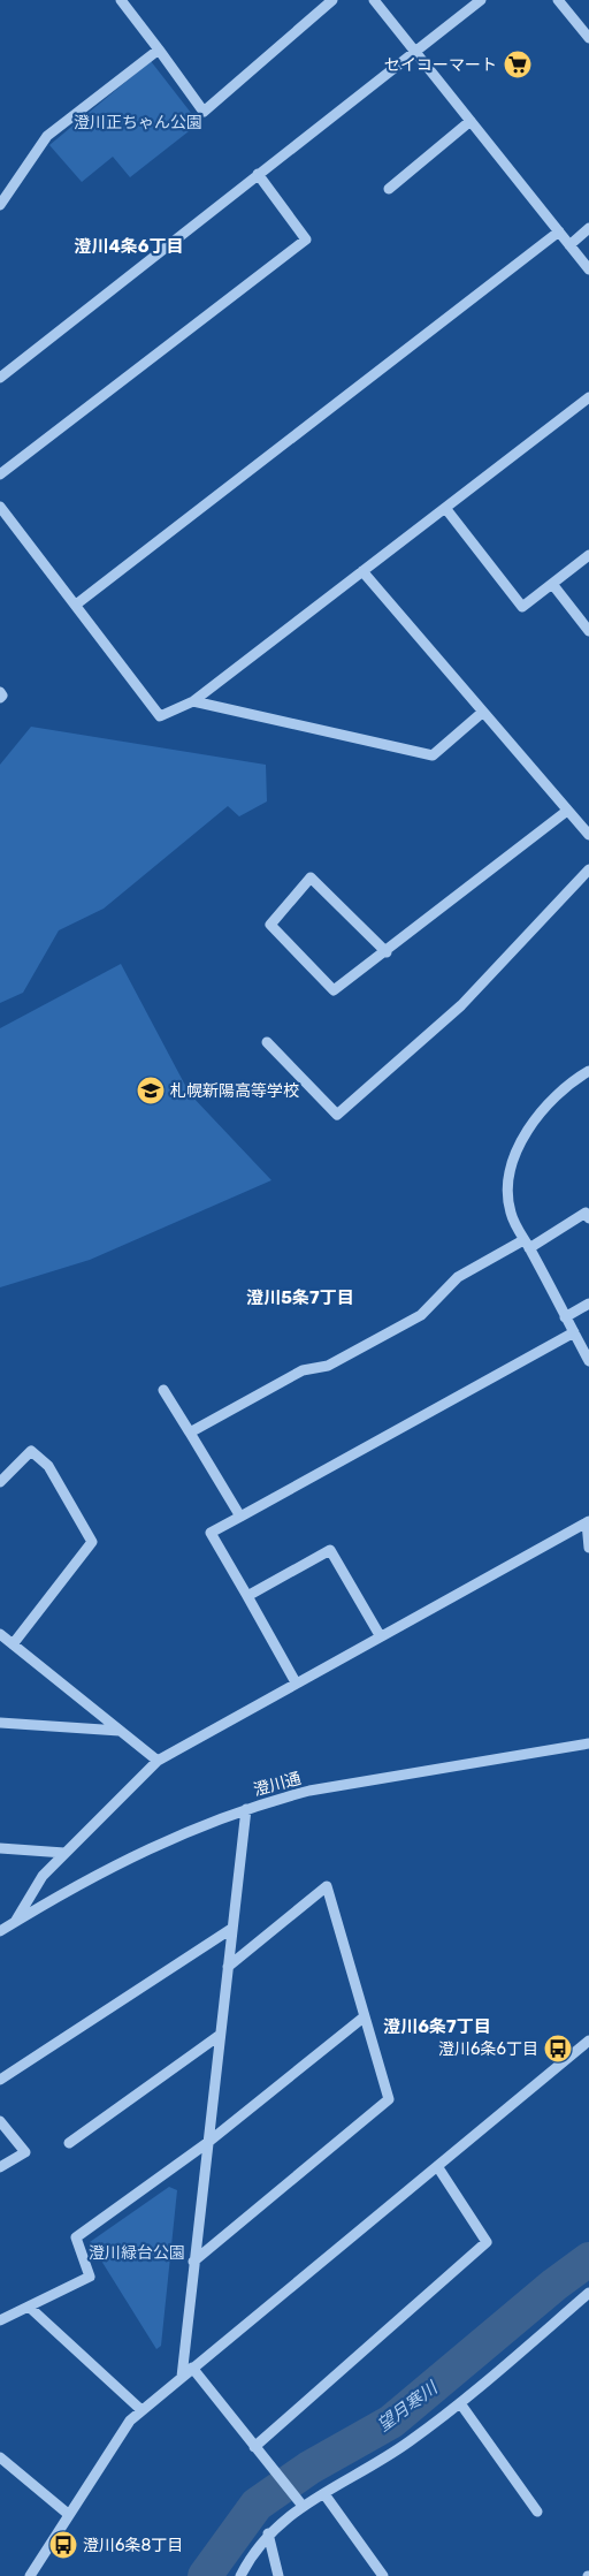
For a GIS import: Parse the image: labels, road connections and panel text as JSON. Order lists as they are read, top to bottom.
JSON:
{
  "streets": {
    "street": ["澄川通"]
  },
  "districts": ["澄川4条6丁目", "澄川5条7丁目", "澄川6条7丁目"],
  "water": ["望月寒川"],
  "parks": ["澄川正ちゃん公園", "澄川緑台公園"],
  "places": {
    "supermarket": ["セイコーマート"],
    "school or university": ["札幌新陽高等学校"],
    "bus stop": ["澄川6条6丁目", "澄川6条8丁目"]
  }
}
